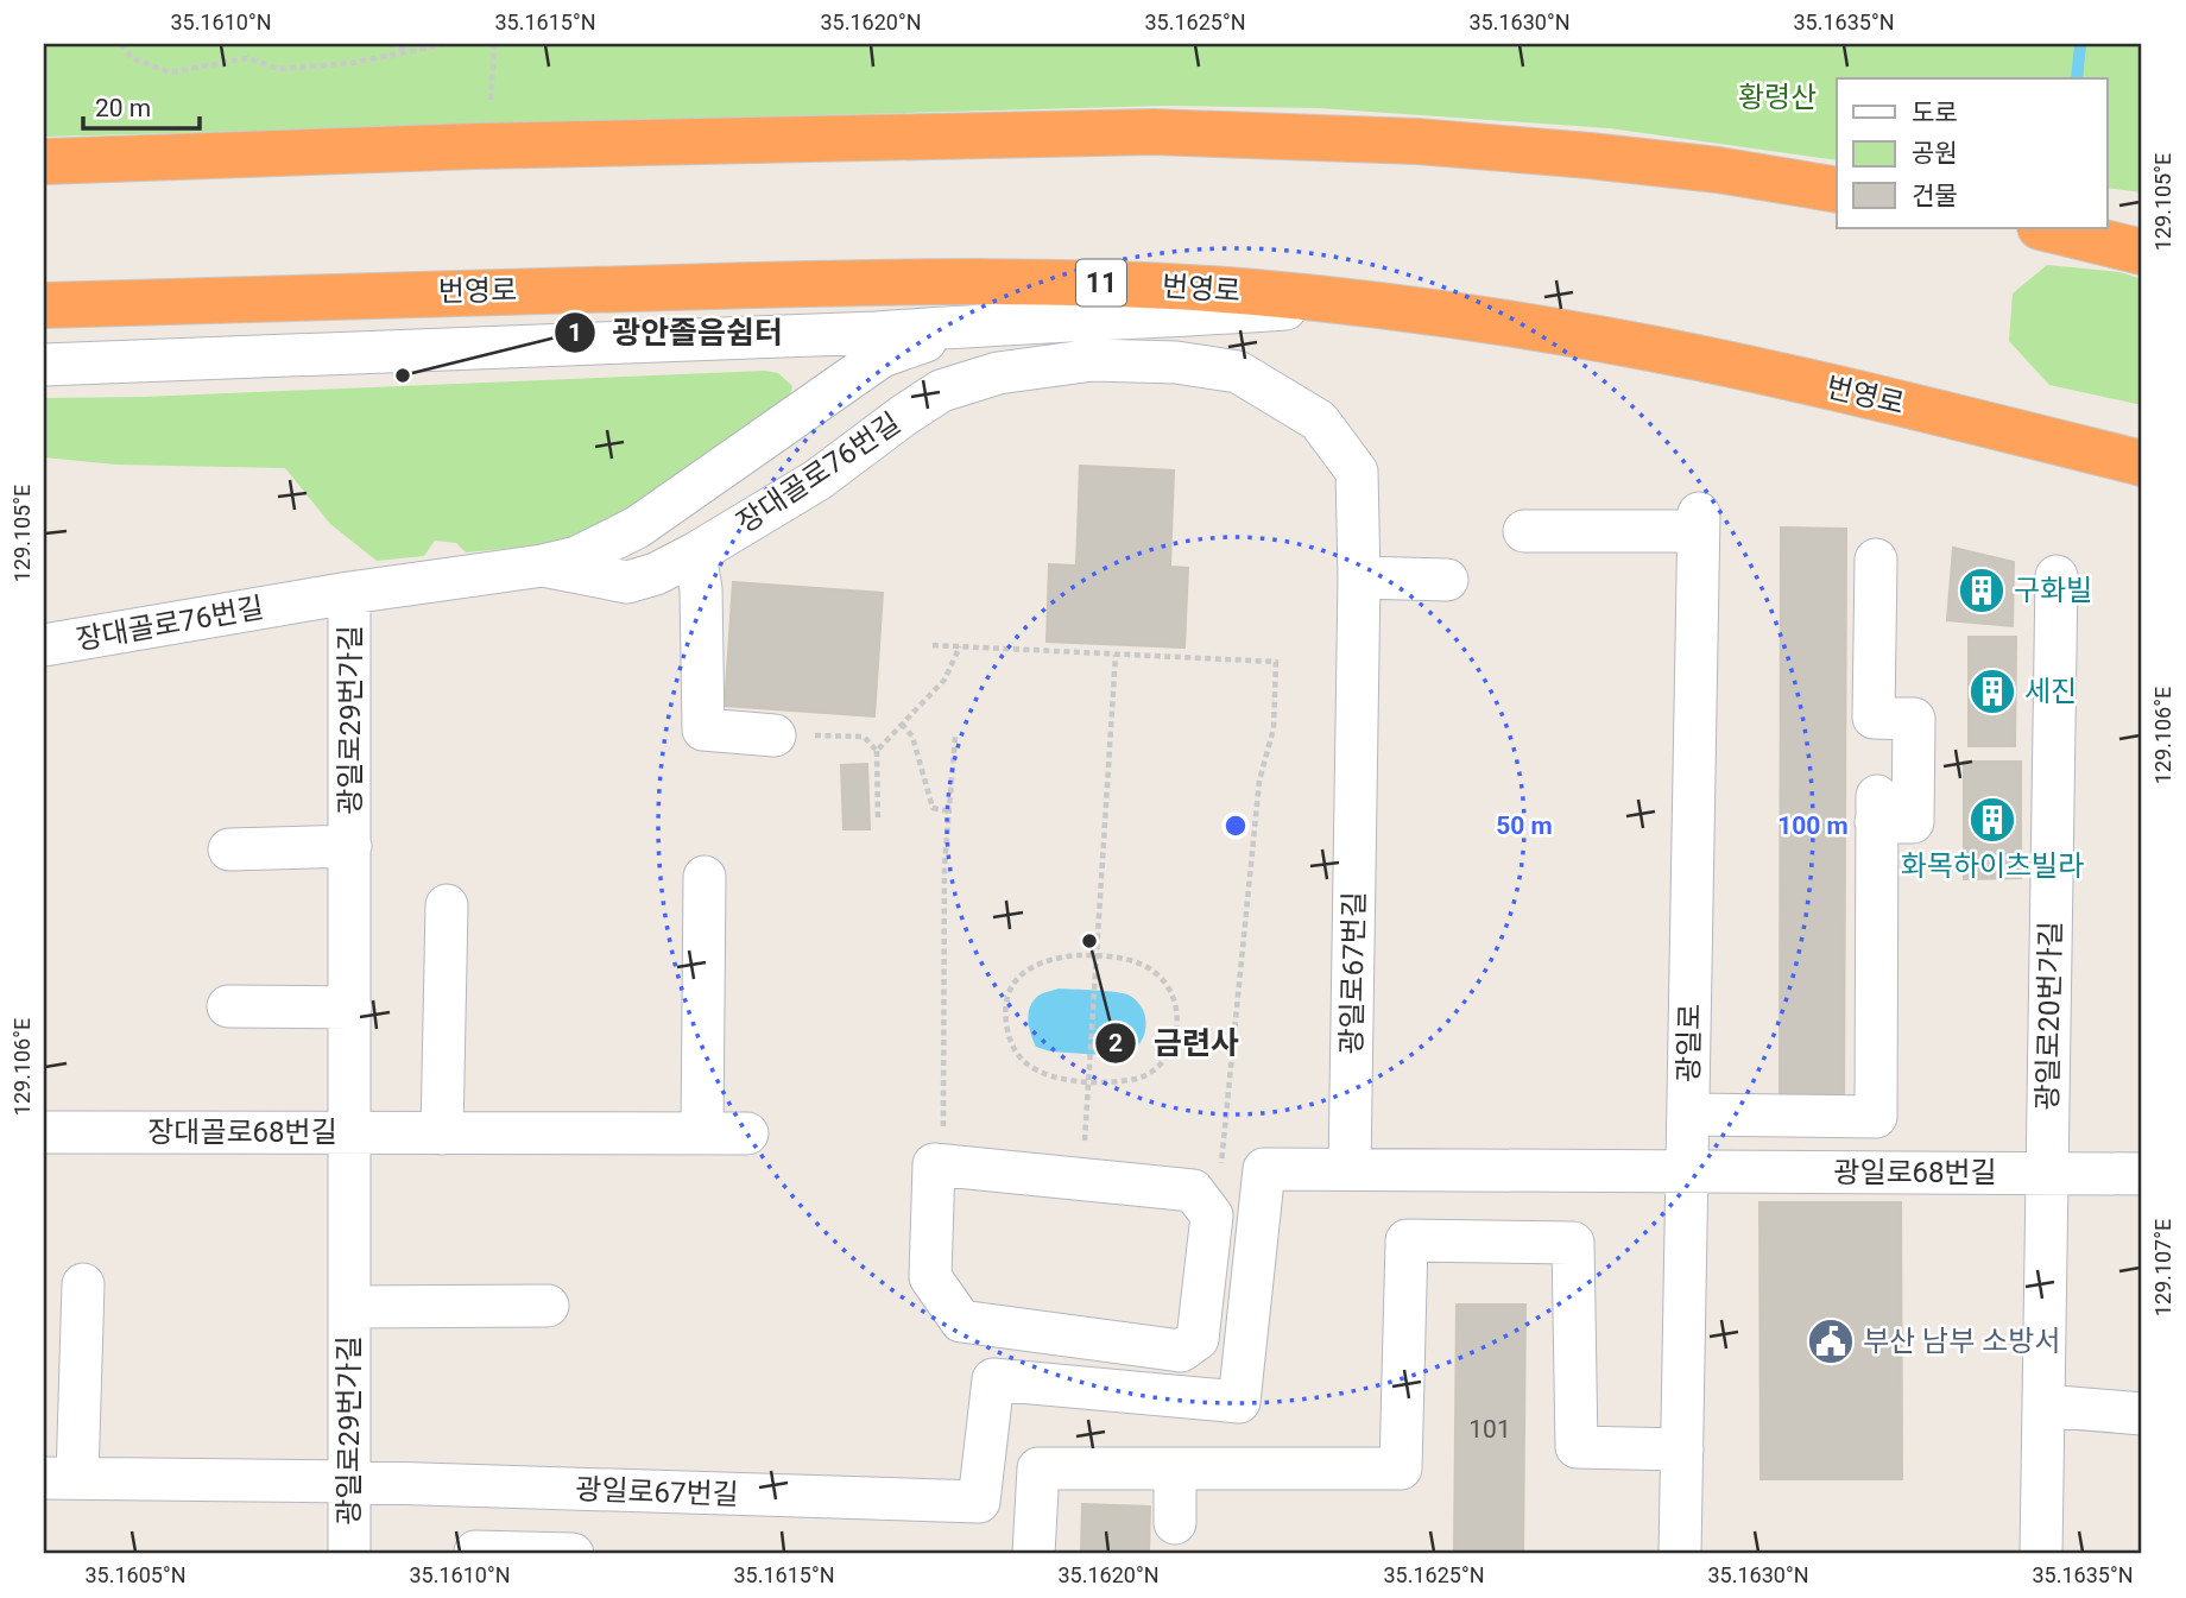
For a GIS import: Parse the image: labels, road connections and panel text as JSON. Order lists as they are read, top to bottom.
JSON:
{
  "streets": {
    "highway": ["11", "번영로"],
    "street": [
      "장대골로76번길",
      "광일로29번가길",
      "광일로67번길",
      "광일로20번가길",
      "광일로",
      "장대골로68번길",
      "광일로68번길"
    ]
  },
  "crossings": [
    ["장대골로76번길", "광일로29번가길"],
    ["장대골로76번길", "광일로67번길"],
    ["광일로29번가길", "광일로67번길"],
    ["광일로29번가길", "장대골로68번길"],
    ["광일로20번가길", "광일로68번길"],
    ["광일로", "광일로68번길"]
  ],
  "parks": ["황령산"],
  "places": {
    "other": ["광안졸음쉼터", "금련사"],
    "building": ["구화빌", "세진", "화목하이츠빌라"],
    "public building": ["부산 남부 소방서"]
  },
  "house_numbers": ["101"],
  "legend": ["도로", "공원", "건물"],
  "scale_bar": "20 m",
  "coordinates": [
    "35.1610°N",
    "35.1615°N",
    "35.1620°N",
    "35.1625°N",
    "35.1630°N",
    "35.1635°N",
    "129.105°E",
    "129.106°E",
    "129.107°E",
    "35.1605°N"
  ],
  "rings": ["50 m", "100 m"]
}
